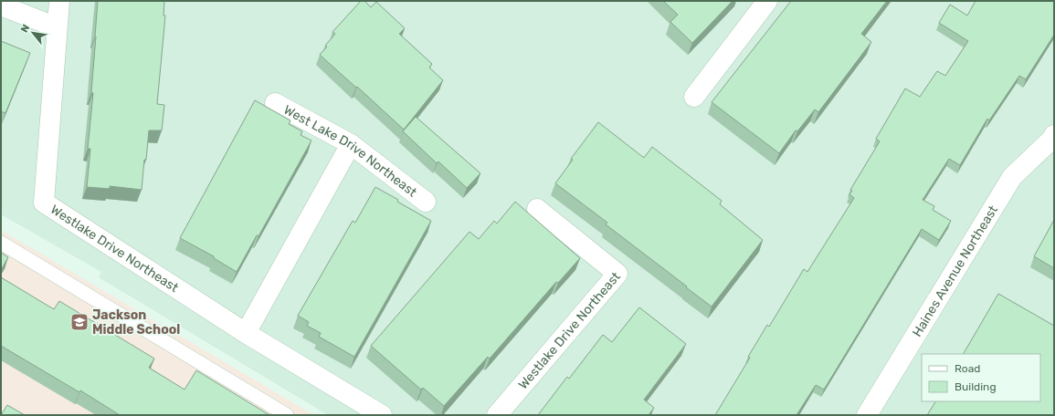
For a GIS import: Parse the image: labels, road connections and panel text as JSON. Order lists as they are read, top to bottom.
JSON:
{
  "streets": {
    "street": ["West Lake Drive Northeast", "Westlake Drive Northeast", "Haines Avenue Northeast"]
  },
  "places": {
    "school or university": ["Jackson Middle School"]
  },
  "legend": ["Road", "Building"],
  "north": "top left"
}
